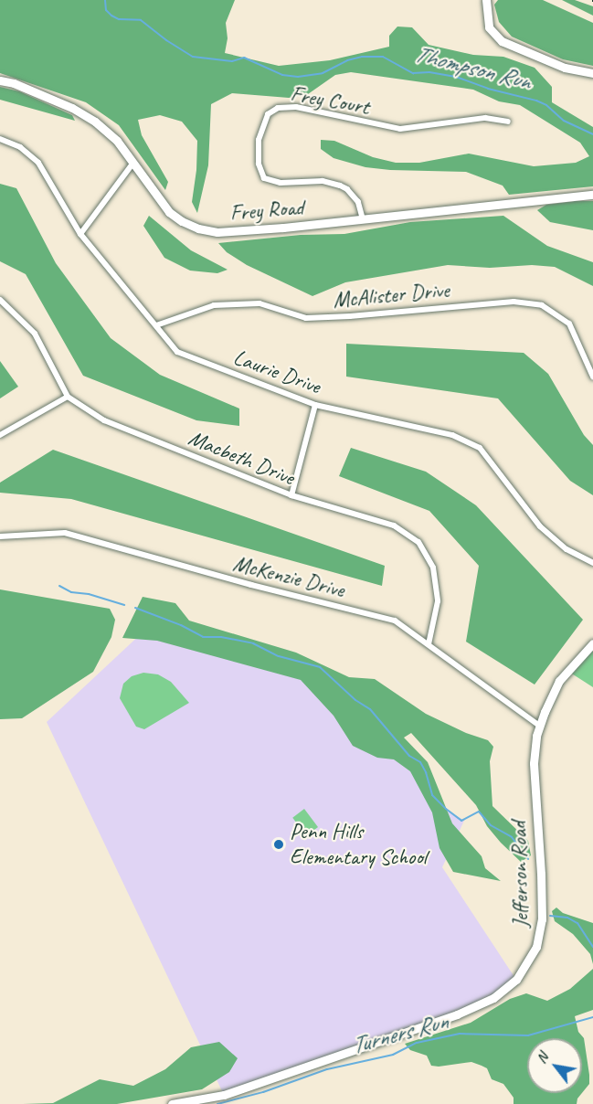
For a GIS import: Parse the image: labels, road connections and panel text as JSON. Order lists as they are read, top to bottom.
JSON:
{
  "streets": {
    "street": [
      "Frey Court",
      "Frey Road",
      "McAlister Drive",
      "Laurie Drive",
      "Macbeth Drive",
      "McKenzie Drive",
      "Jefferson Road"
    ]
  },
  "crossings": [
    ["Frey Court", "Frey Road"],
    ["McAlister Drive", "Laurie Drive"],
    ["Macbeth Drive", "McKenzie Drive"],
    ["McKenzie Drive", "Jefferson Road"]
  ],
  "water": ["Thompson Run", "Turners Run"],
  "places": ["Penn Hills Elementary School"],
  "north": "top left"
}
